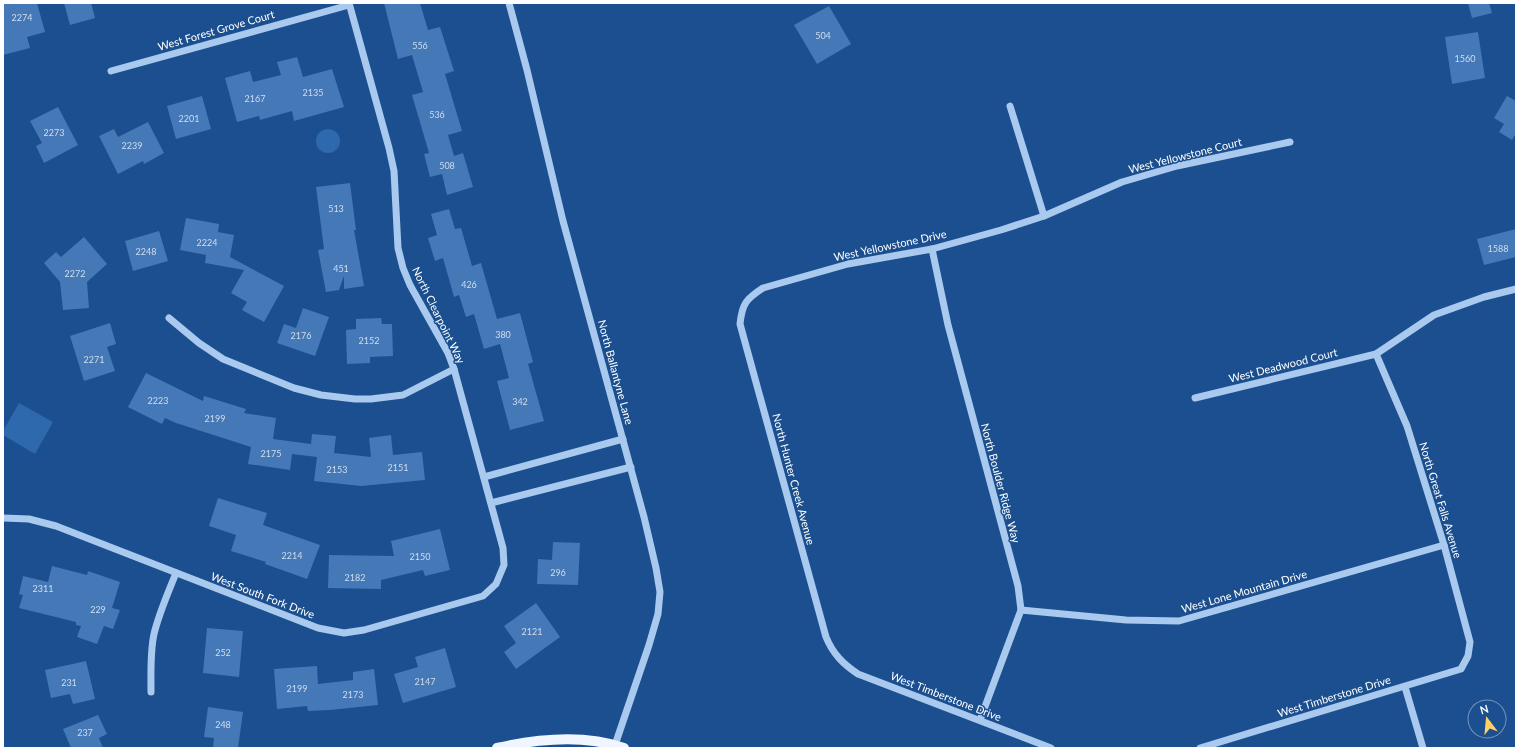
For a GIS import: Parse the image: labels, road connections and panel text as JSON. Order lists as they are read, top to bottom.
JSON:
{
  "streets": {
    "street": [
      "West Forest Grove Court",
      "West Yellowstone Court",
      "West Yellowstone Drive",
      "North Clearpoint Way",
      "West Deadwood Court",
      "North Ballantyne Lane",
      "North Hunter Creek Avenue",
      "North Boulder Ridge Way",
      "North Great Falls Avenue",
      "West Lone Mountain Drive",
      "West South Fork Drive",
      "West Timberstone Drive"
    ]
  },
  "crossings": [
    ["West Forest Grove Court", "North Clearpoint Way"],
    ["West Yellowstone Court", "West Yellowstone Drive"],
    ["West Yellowstone Drive", "North Hunter Creek Avenue"],
    ["West Yellowstone Drive", "North Boulder Ridge Way"],
    ["North Clearpoint Way", "West South Fork Drive"],
    ["West Deadwood Court", "North Great Falls Avenue"],
    ["North Hunter Creek Avenue", "West Timberstone Drive"],
    ["North Boulder Ridge Way", "West Lone Mountain Drive"],
    ["North Boulder Ridge Way", "West Timberstone Drive"],
    ["North Great Falls Avenue", "West Lone Mountain Drive"],
    ["North Great Falls Avenue", "West Timberstone Drive"]
  ],
  "house_numbers": [
    "2274",
    "504",
    "556",
    "1560",
    "2135",
    "2167",
    "536",
    "2201",
    "2273",
    "2239",
    "508",
    "513",
    "2224",
    "1588",
    "2248",
    "451",
    "2272",
    "426",
    "380",
    "2176",
    "2152",
    "2271",
    "2223",
    "342",
    "2199",
    "2175",
    "2151",
    "2153",
    "2214",
    "2150",
    "296",
    "2182",
    "2311",
    "229",
    "2121",
    "252",
    "2147",
    "231",
    "2199",
    "2173",
    "248",
    "237"
  ],
  "north": "top"
}
